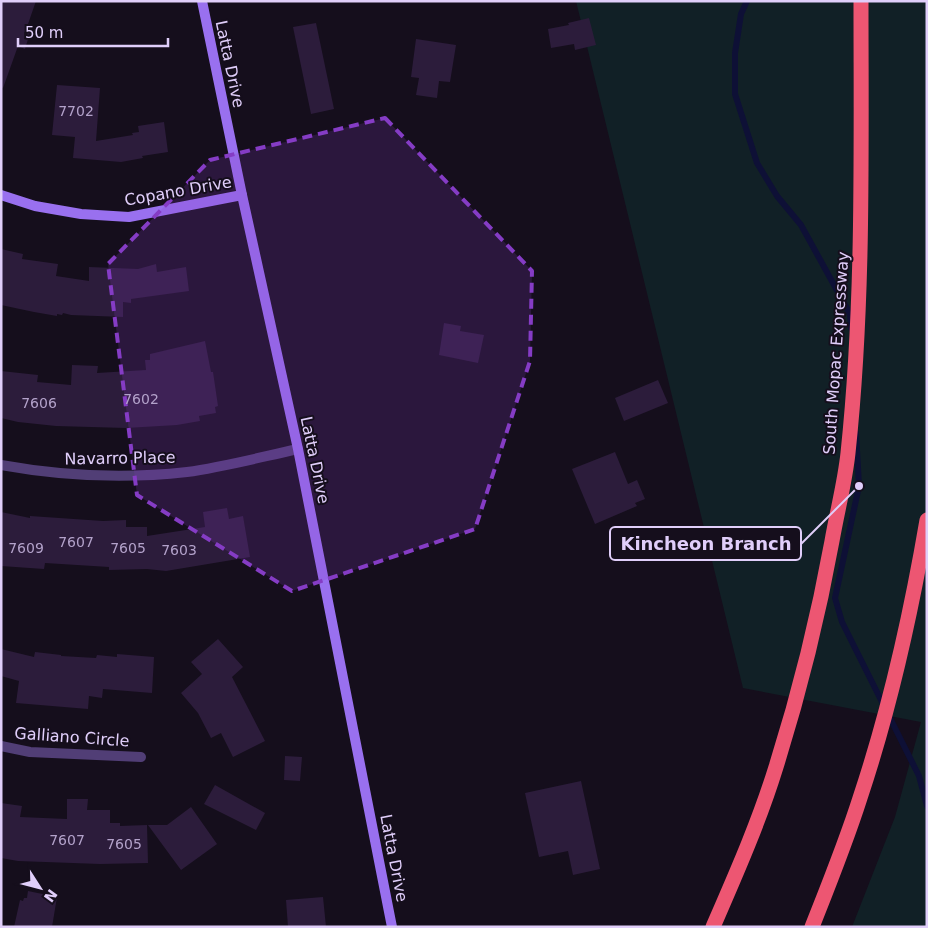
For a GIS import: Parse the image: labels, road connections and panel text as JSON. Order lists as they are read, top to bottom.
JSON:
{
  "streets": {
    "highway": ["South Mopac Expressway"],
    "street": [
      "Latta Drive",
      "Copano Drive",
      "Navarro Place",
      "Galliano Circle"
    ]
  },
  "crossings": [
    ["Latta Drive", "Copano Drive"],
    ["Latta Drive", "Navarro Place"]
  ],
  "places": ["Kincheon Branch"],
  "house_numbers": [
    "7702",
    "7602",
    "7606",
    "7607",
    "7609",
    "7605",
    "7603",
    "7607",
    "7605"
  ],
  "scale_bar": "50 m",
  "north": "bottom right"
}
